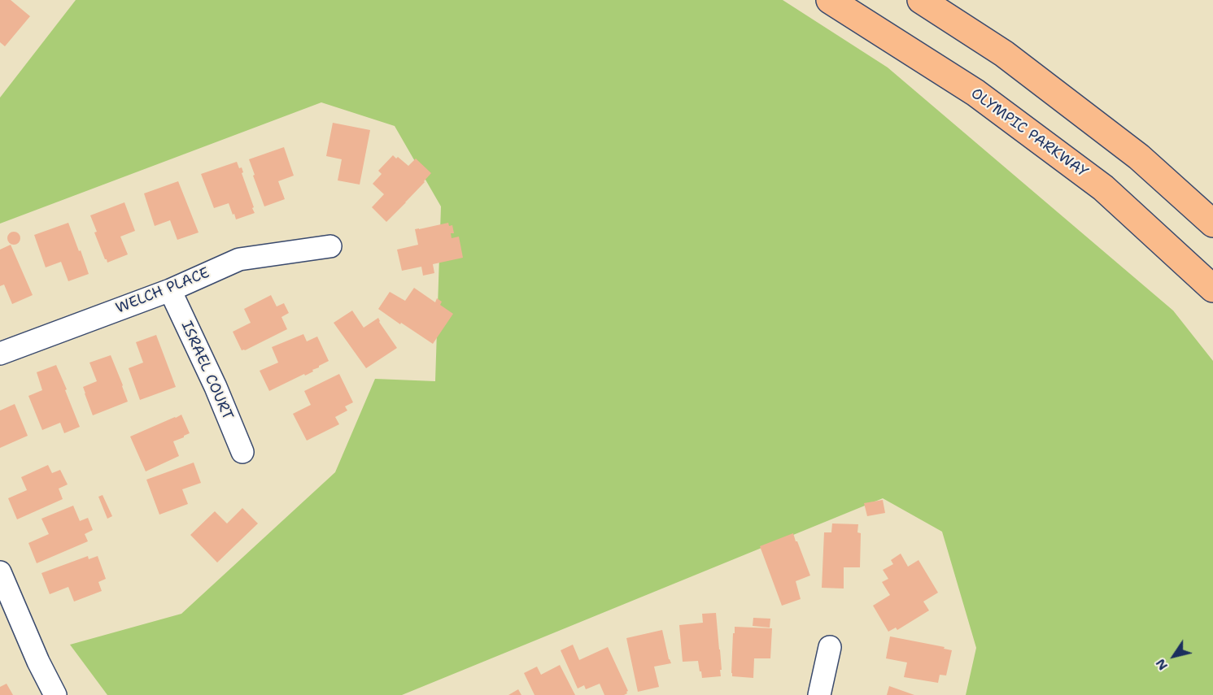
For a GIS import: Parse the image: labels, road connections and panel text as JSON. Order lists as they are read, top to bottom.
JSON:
{
  "streets": {
    "main road": ["OLYMPIC PARKWAY"],
    "street": ["WELCH PLACE", "ISRAEL COURT"]
  },
  "crossings": [
    ["WELCH PLACE", "ISRAEL COURT"]
  ],
  "north": "bottom left"
}
